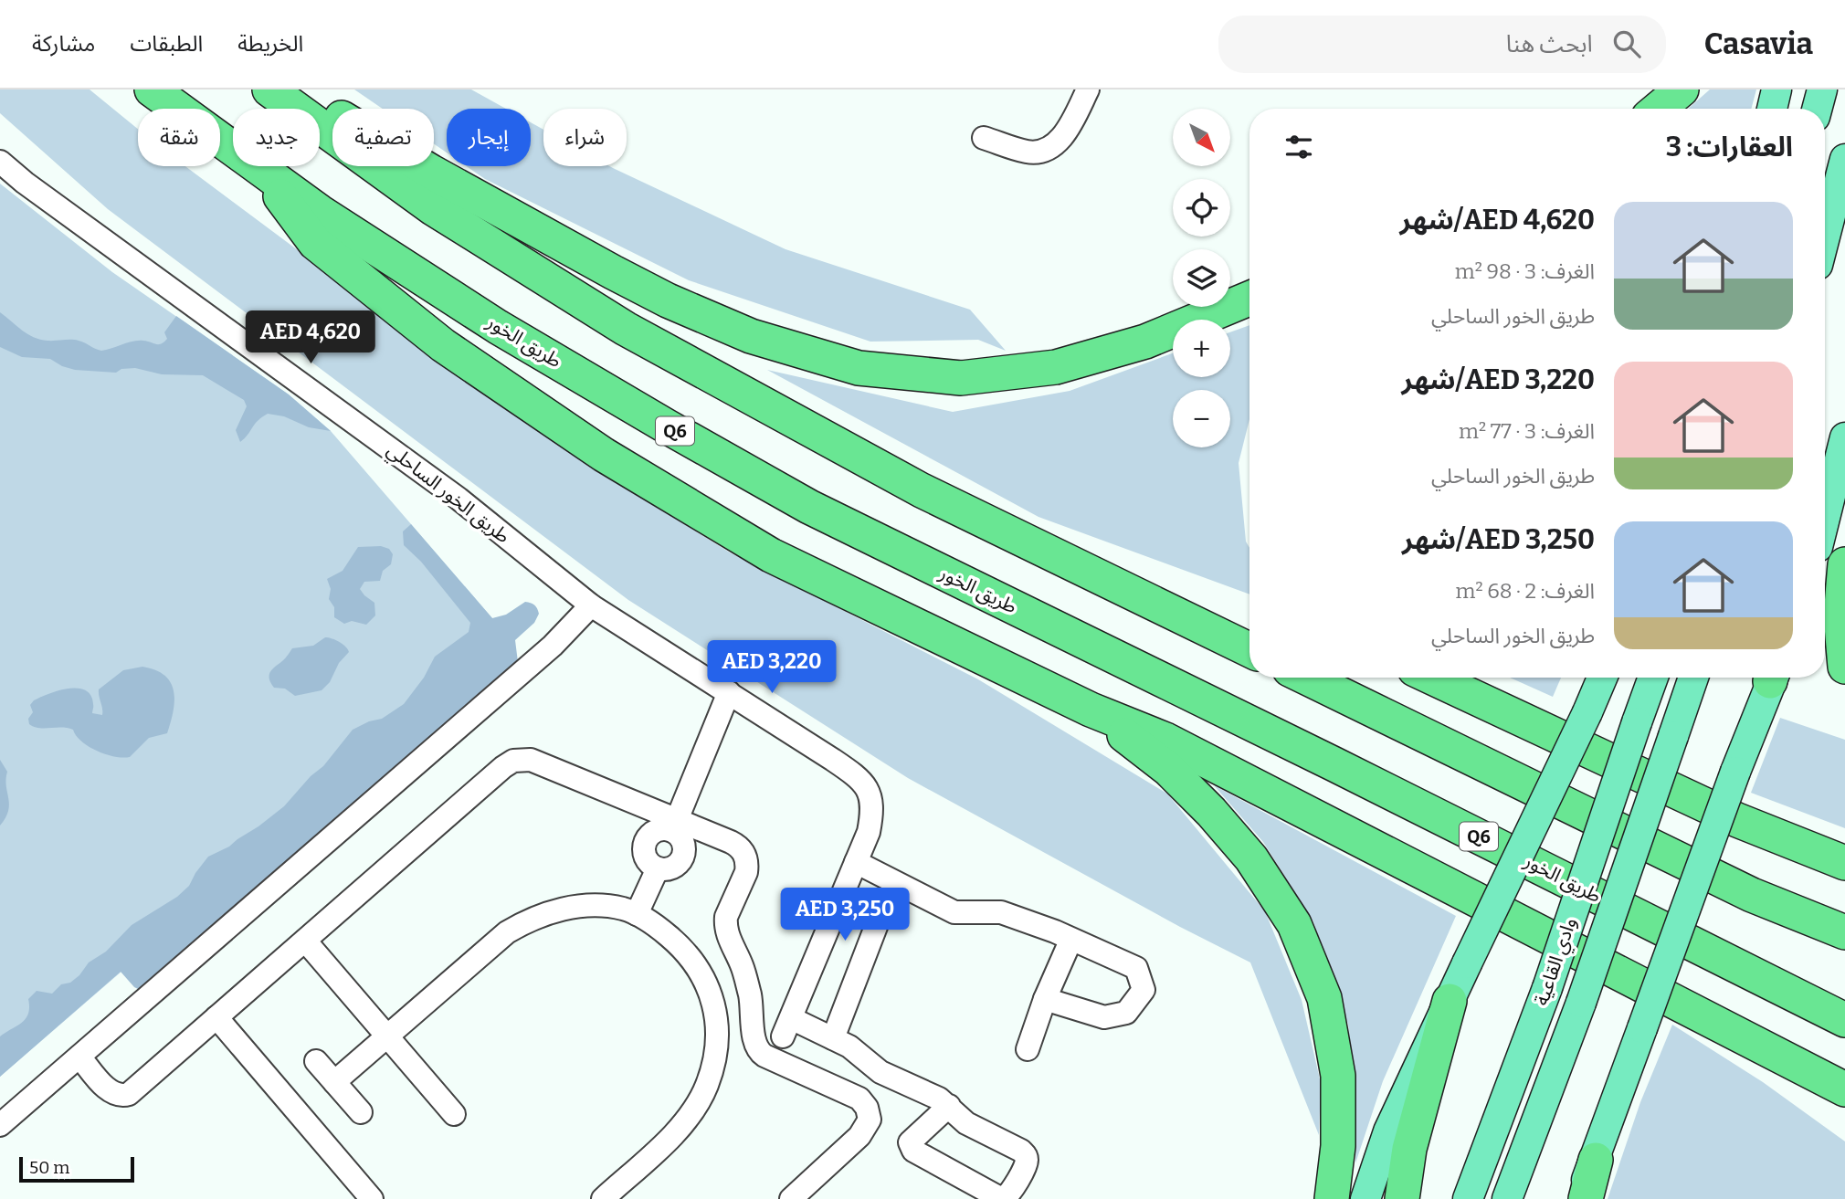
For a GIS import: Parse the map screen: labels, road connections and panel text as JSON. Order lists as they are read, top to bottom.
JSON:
{
  "streets": {
    "highway": ["طريق الخور", "Q6"],
    "main road": ["وادي القاعية"],
    "street": ["طريق الخور الساحلي"]
  },
  "scale_bar": "50 m",
  "north": "bottom right",
  "page": {
    "header": "Casavia",
    "search": "ابحث هنا",
    "nav": ["الخريطة", "الطبقات", "مشاركة"],
    "map_buttons": ["+", "−"],
    "chip": [
      "شراء",
      "إيجار",
      "تصفية",
      "جديد",
      "شقة"
    ],
    "heading": "العقارات: 3",
    "list": [
      {
        "name": "AED 4,620/شهر",
        "note": "الغرف: 3 · 98 m² · طريق الخور الساحلي"
      },
      {
        "name": "AED 3,220/شهر",
        "note": "الغرف: 3 · 77 m² · طريق الخور الساحلي"
      },
      {
        "name": "AED 3,250/شهر",
        "note": "الغرف: 2 · 68 m² · طريق الخور الساحلي"
      }
    ],
    "price": ["AED 4,620", "AED 3,220", "AED 3,250"],
    "scale": "50 m"
  }
}
